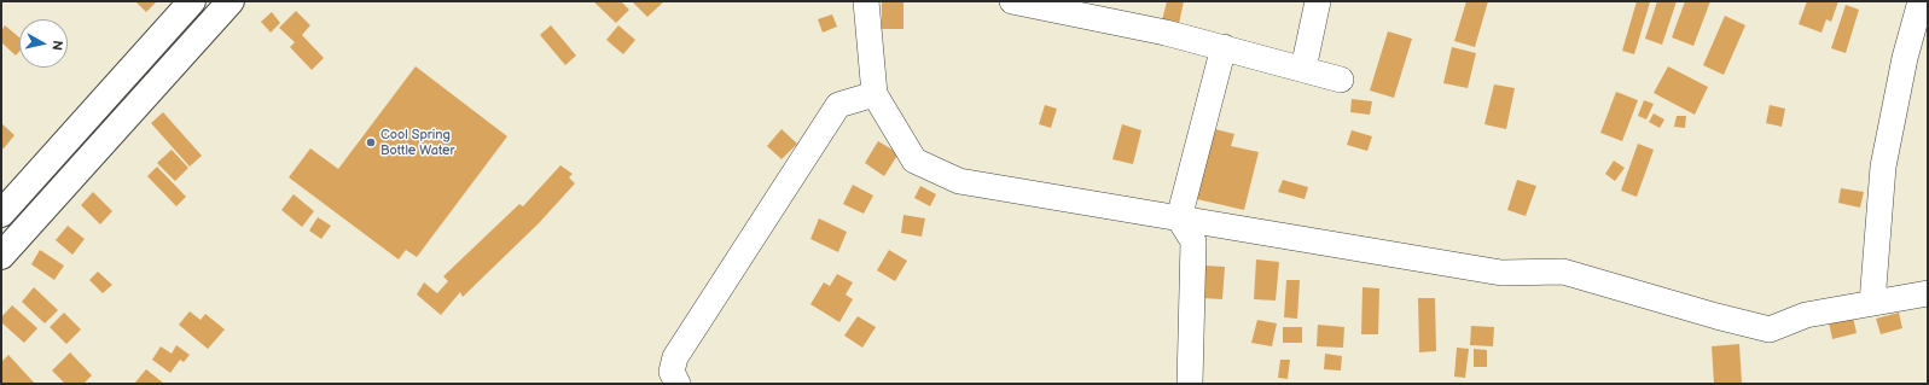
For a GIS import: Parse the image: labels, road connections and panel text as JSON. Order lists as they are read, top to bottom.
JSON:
{
  "places": ["Cool Spring Bottle Water"],
  "north": "right"
}
